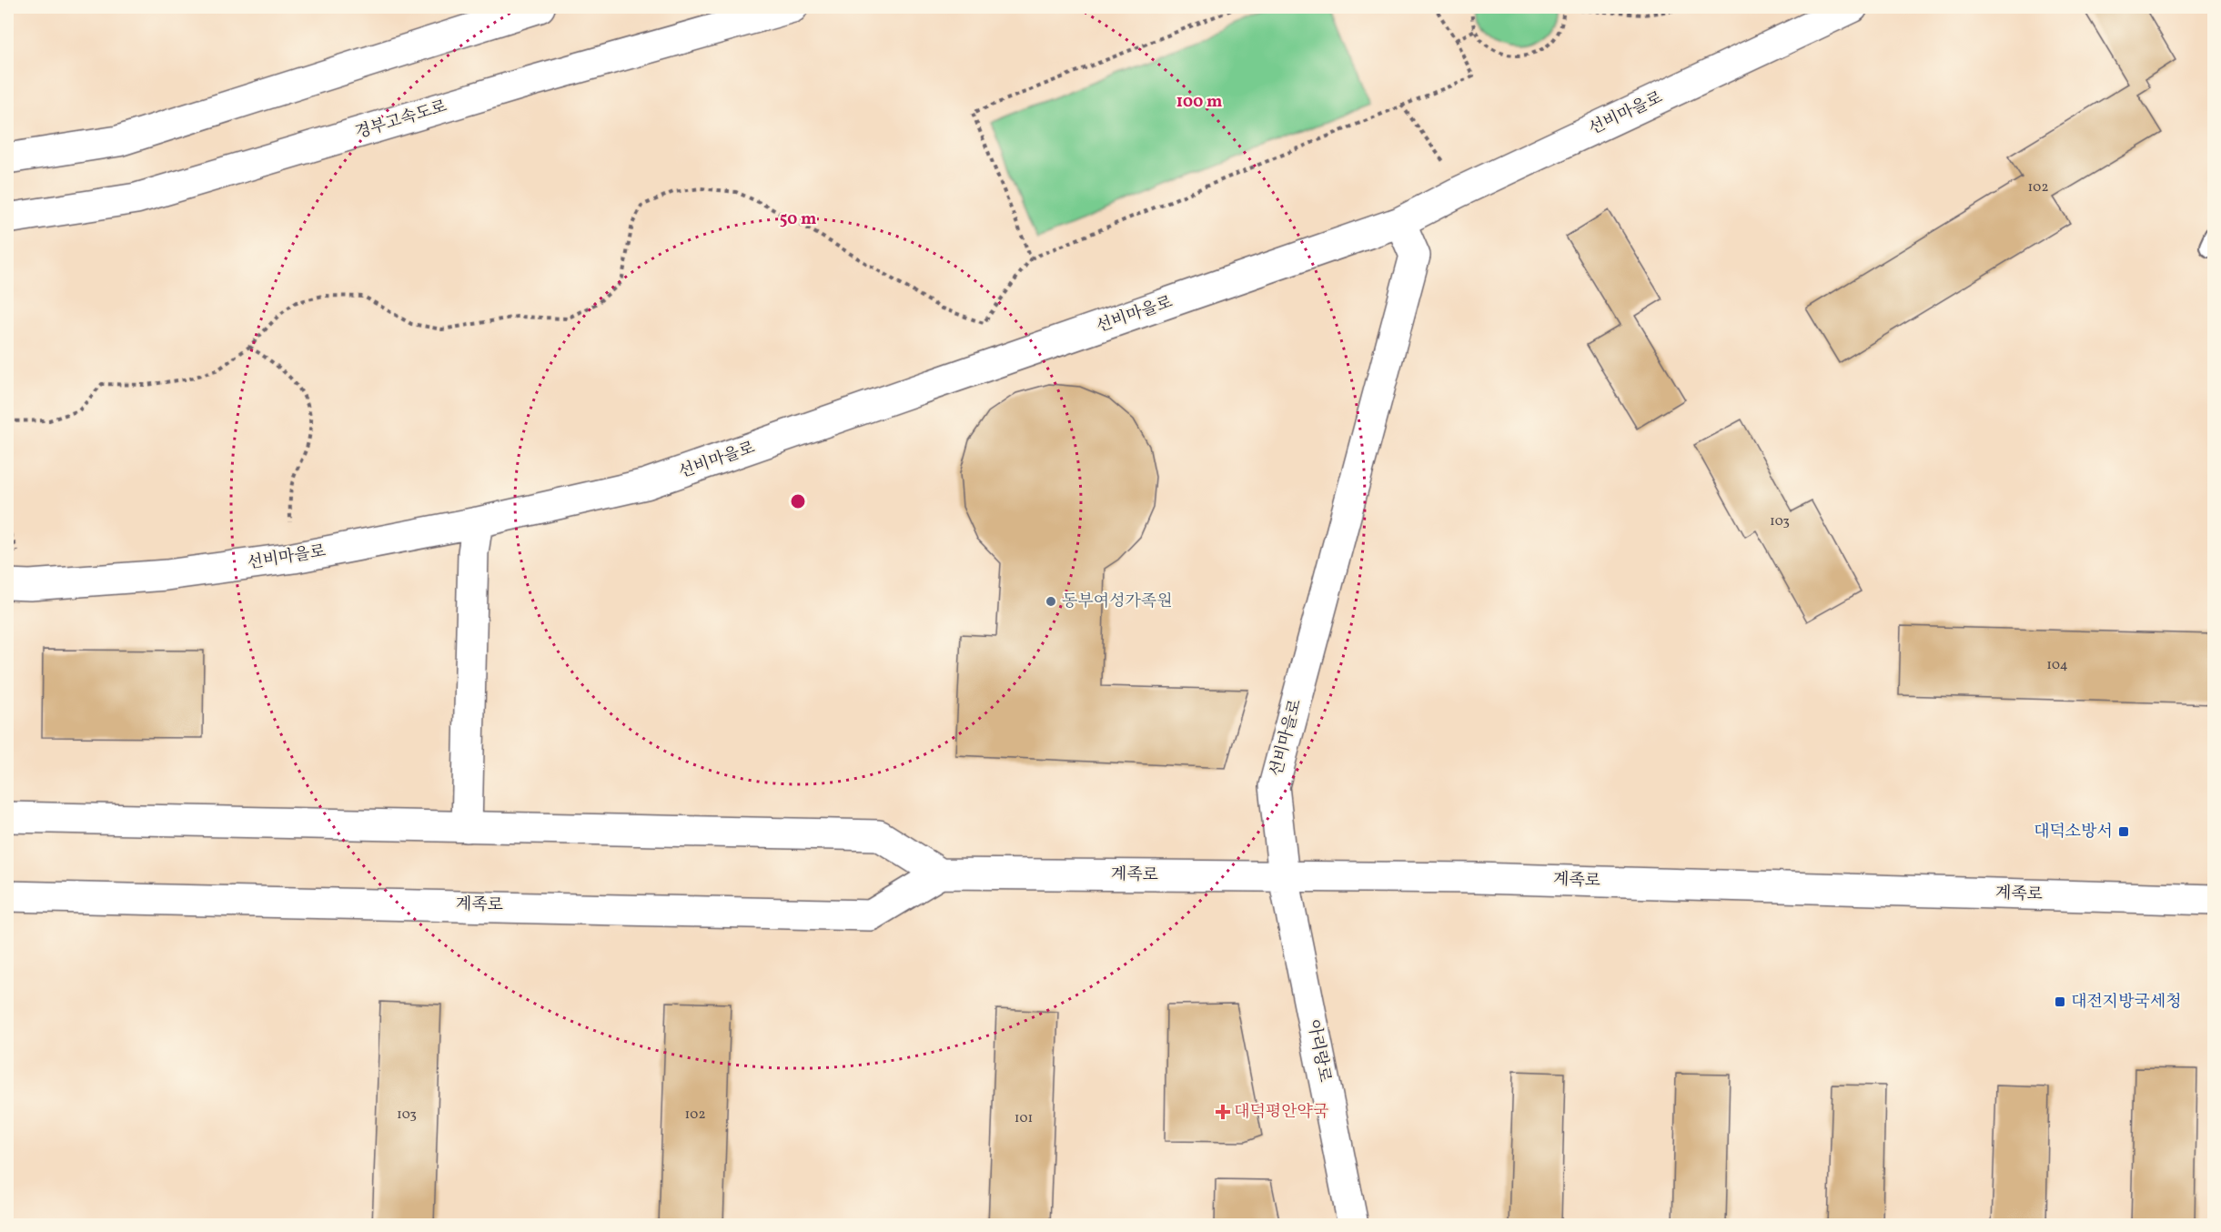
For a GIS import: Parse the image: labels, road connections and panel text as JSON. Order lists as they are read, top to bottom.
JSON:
{
  "streets": {
    "main road": [
      "선비마을로",
      "경부고속도로",
      "계족로",
      "아리랑로"
    ]
  },
  "crossings": [
    ["선비마을로", "계족로"],
    ["선비마을로", "아리랑로"],
    ["계족로", "아리랑로"]
  ],
  "places": {
    "other": ["동부여성가족원"],
    "transit": ["대덕소방서", "대전지방국세청"],
    "health": ["대덕평안약국"]
  },
  "house_numbers": [
    "102",
    "103",
    "104",
    "103",
    "102",
    "101"
  ],
  "rings": ["100 m", "50 m"]
}
